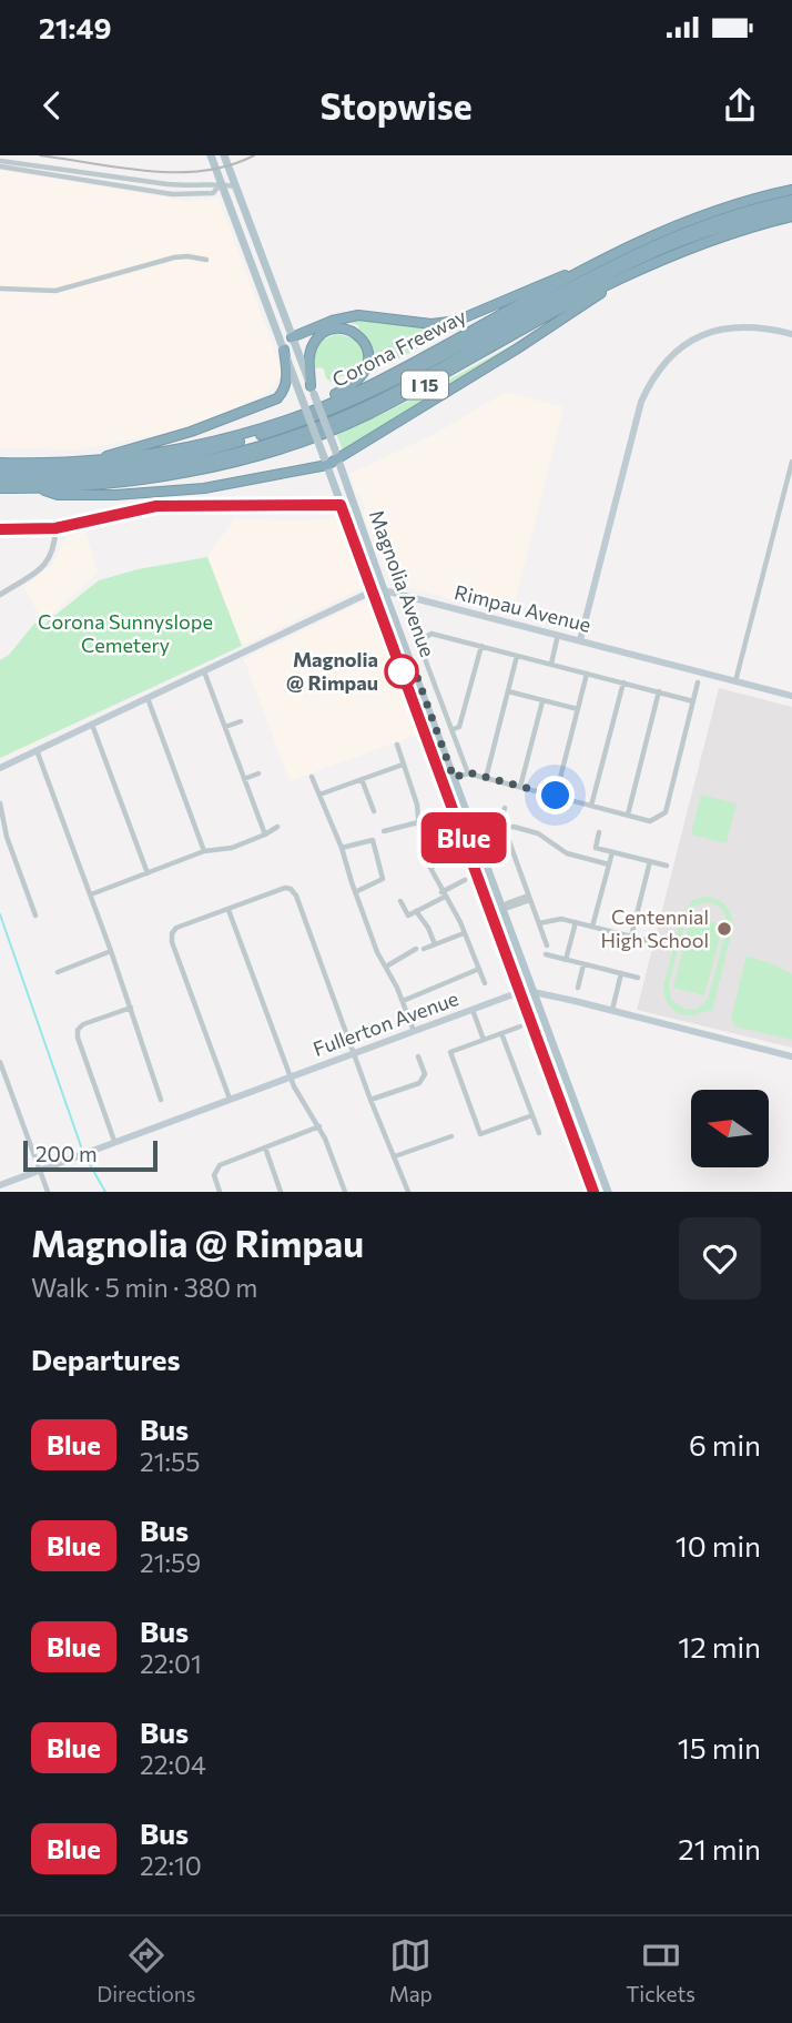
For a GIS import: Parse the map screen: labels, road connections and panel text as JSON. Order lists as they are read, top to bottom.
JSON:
{
  "streets": {
    "highway": ["Corona Freeway", "I 15"],
    "main road": ["Magnolia Avenue", "Rimpau Avenue", "Fullerton Avenue"]
  },
  "crossings": [
    ["Magnolia Avenue", "Rimpau Avenue"],
    ["Magnolia Avenue", "Fullerton Avenue"]
  ],
  "parks": ["Corona Sunnyslope Cemetery"],
  "places": ["Magnolia @ Rimpau", "Centennial High School"],
  "lines": ["bus line Blue"],
  "scale_bar": "200 m",
  "north": "left",
  "page": {
    "status": "21:49",
    "header": "Stopwise",
    "on_map": "Blue",
    "scale": "200 m",
    "heading": [
      ["Magnolia @ Rimpau", "Walk · 5 min · 380 m"],
      "Departures"
    ],
    "list": [
      {
        "mark": "Blue",
        "name": "Bus",
        "note": "21:55",
        "value": "6 min"
      },
      {
        "mark": "Blue",
        "name": "Bus",
        "note": "21:59",
        "value": "10 min"
      },
      {
        "mark": "Blue",
        "name": "Bus",
        "note": "22:01",
        "value": "12 min"
      },
      {
        "mark": "Blue",
        "name": "Bus",
        "note": "22:04",
        "value": "15 min"
      },
      {
        "mark": "Blue",
        "name": "Bus",
        "note": "22:10",
        "value": "21 min"
      }
    ],
    "tabs": ["Directions", "Map", "Tickets"]
  }
}
